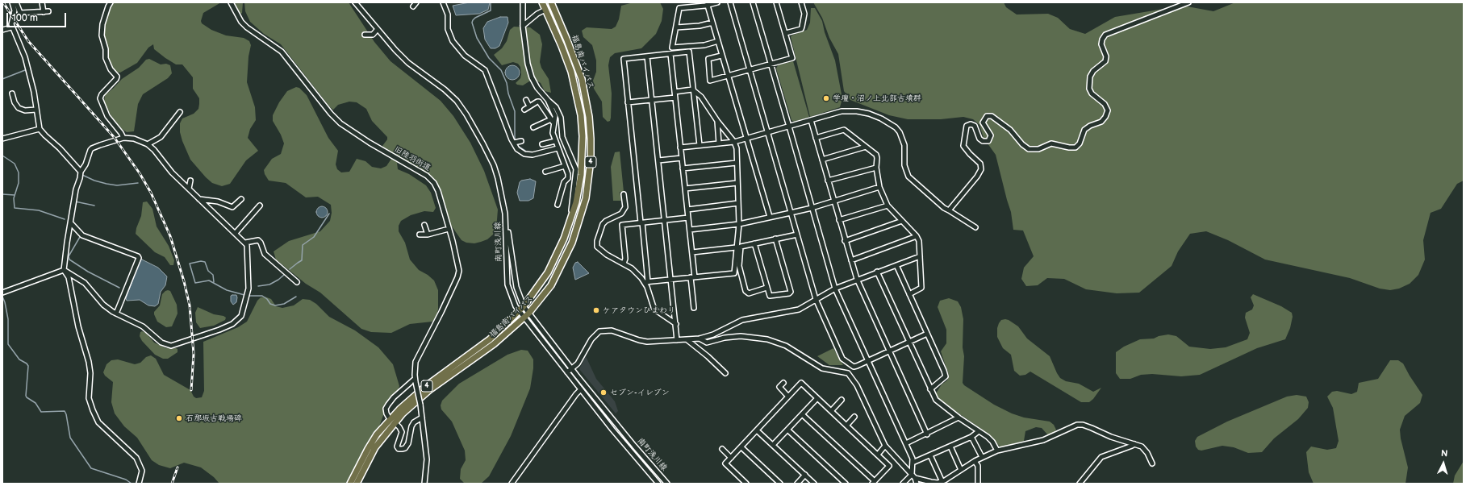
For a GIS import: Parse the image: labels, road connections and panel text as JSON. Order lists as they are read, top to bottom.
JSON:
{
  "streets": {
    "highway": ["福島南バイパス", "4"],
    "street": ["旧陸羽街道", "南町浅川線"]
  },
  "crossings": [
    ["福島南バイパス", "南町浅川線"]
  ],
  "places": [
    "学壇・沼ノ上北部古墳群",
    "ケアタウンひまわり",
    "セブン-イレブン",
    "石那坂古戦場碑"
  ],
  "scale_bar": "100 m",
  "north": "top"
}
